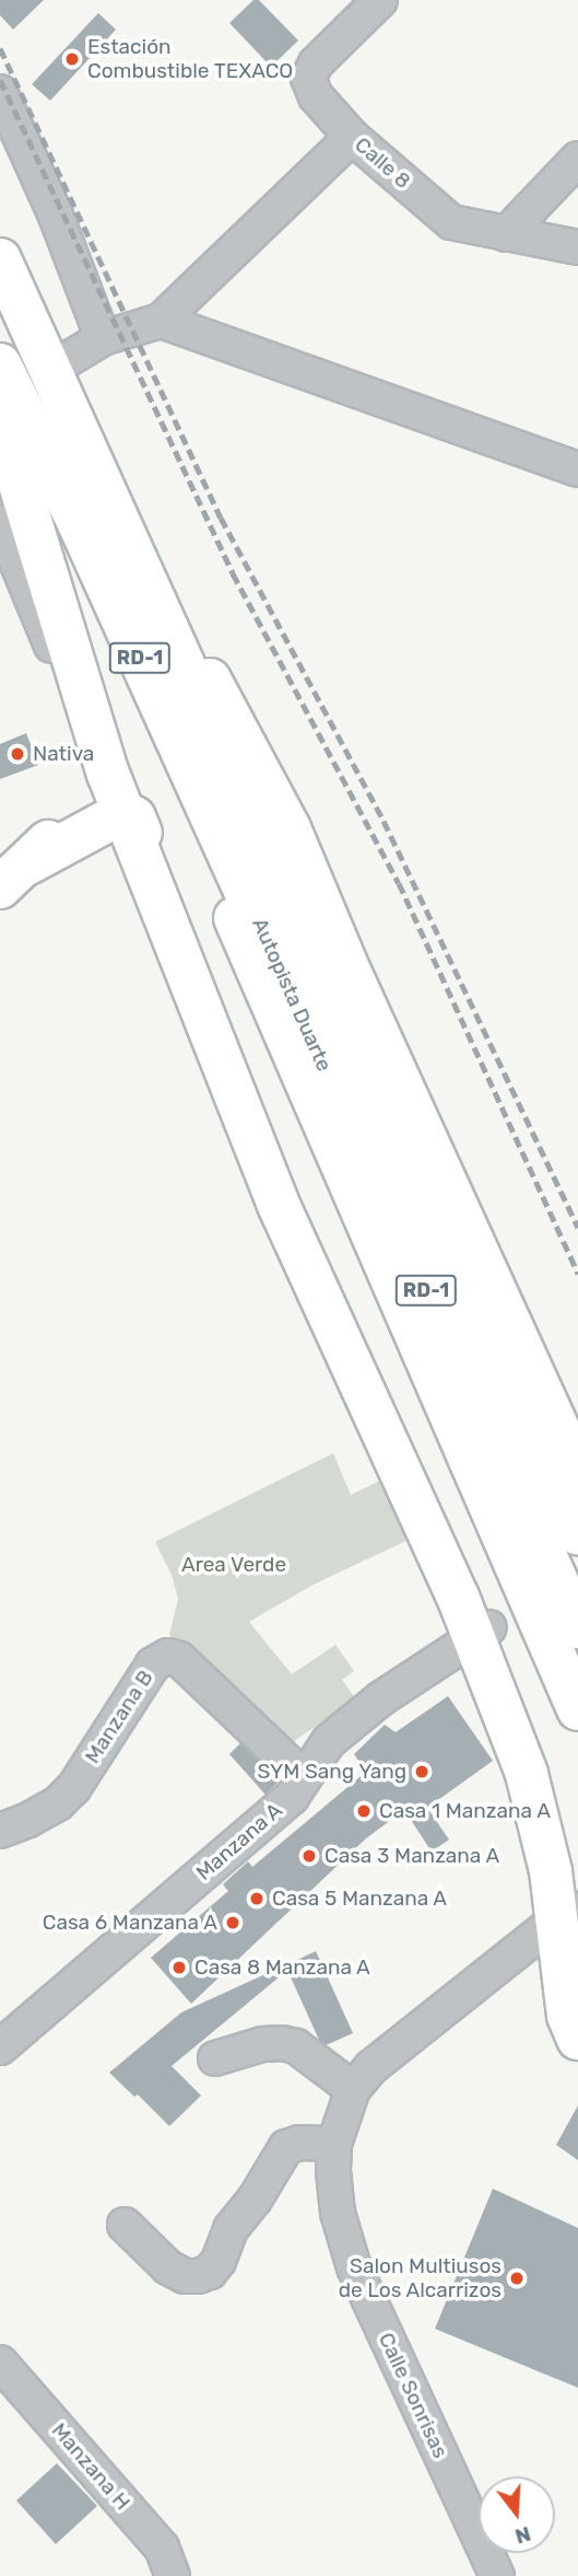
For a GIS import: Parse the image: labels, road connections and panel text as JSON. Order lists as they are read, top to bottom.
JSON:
{
  "streets": {
    "main road": ["RD-1", "Autopista Duarte"],
    "street": [
      "Calle 8",
      "Manzana B",
      "Manzana A",
      "Calle Sonrisas",
      "Manzana H"
    ]
  },
  "crossings": [
    ["RD-1", "Autopista Duarte"],
    ["Manzana B", "Manzana A"]
  ],
  "parks": ["Area Verde"],
  "places": [
    "Estación Combustible TEXACO",
    "Nativa",
    "SYM Sang Yang",
    "Casa 1 Manzana A",
    "Casa 3 Manzana A",
    "Casa 5 Manzana A",
    "Casa 6 Manzana A",
    "Casa 8 Manzana A",
    "Salon Multiusos de Los Alcarrizos"
  ],
  "north": "bottom"
}
